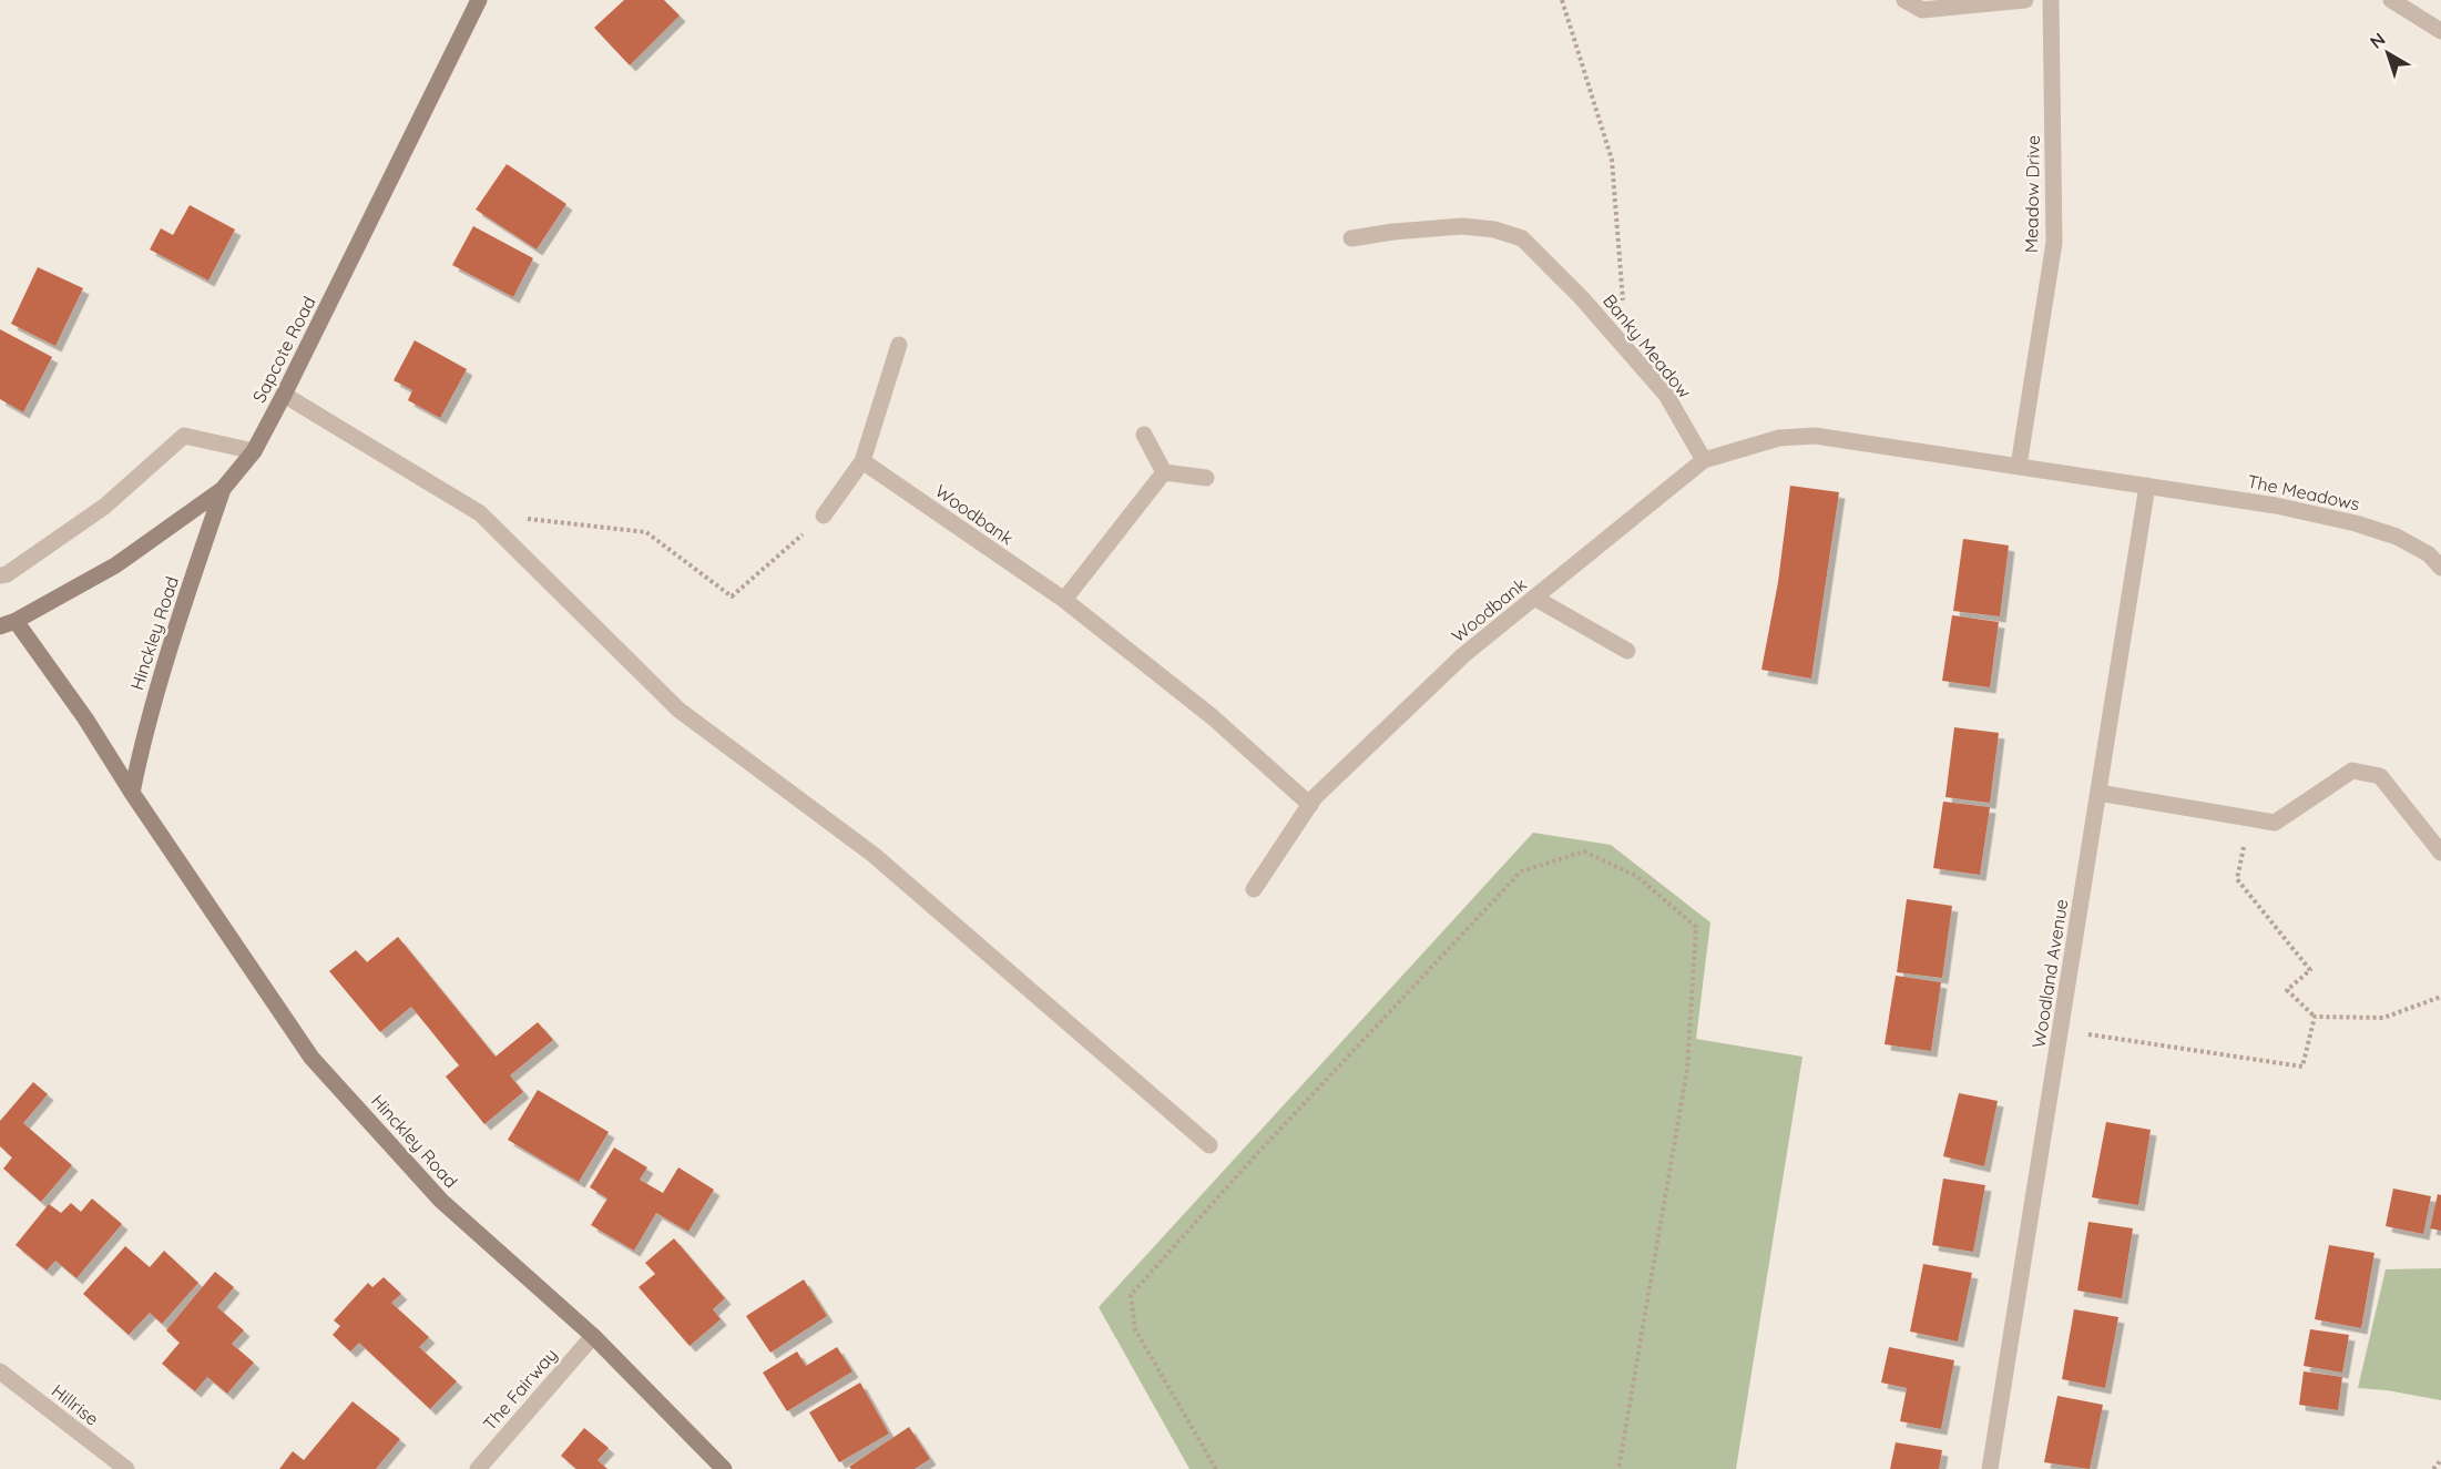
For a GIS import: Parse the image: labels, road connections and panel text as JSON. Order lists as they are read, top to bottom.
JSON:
{
  "streets": {
    "main road": ["Sapcote Road", "Hinckley Road"],
    "street": [
      "Meadow Drive",
      "Banky Meadow",
      "The Meadows",
      "Woodbank",
      "Woodland Avenue",
      "The Fairway",
      "Hillrise"
    ]
  },
  "crossings": [
    ["Banky Meadow", "Woodbank"],
    ["Sapcote Road", "Hinckley Road"],
    ["The Meadows", "Woodland Avenue"],
    ["Hinckley Road", "The Fairway"]
  ],
  "north": "top left"
}
